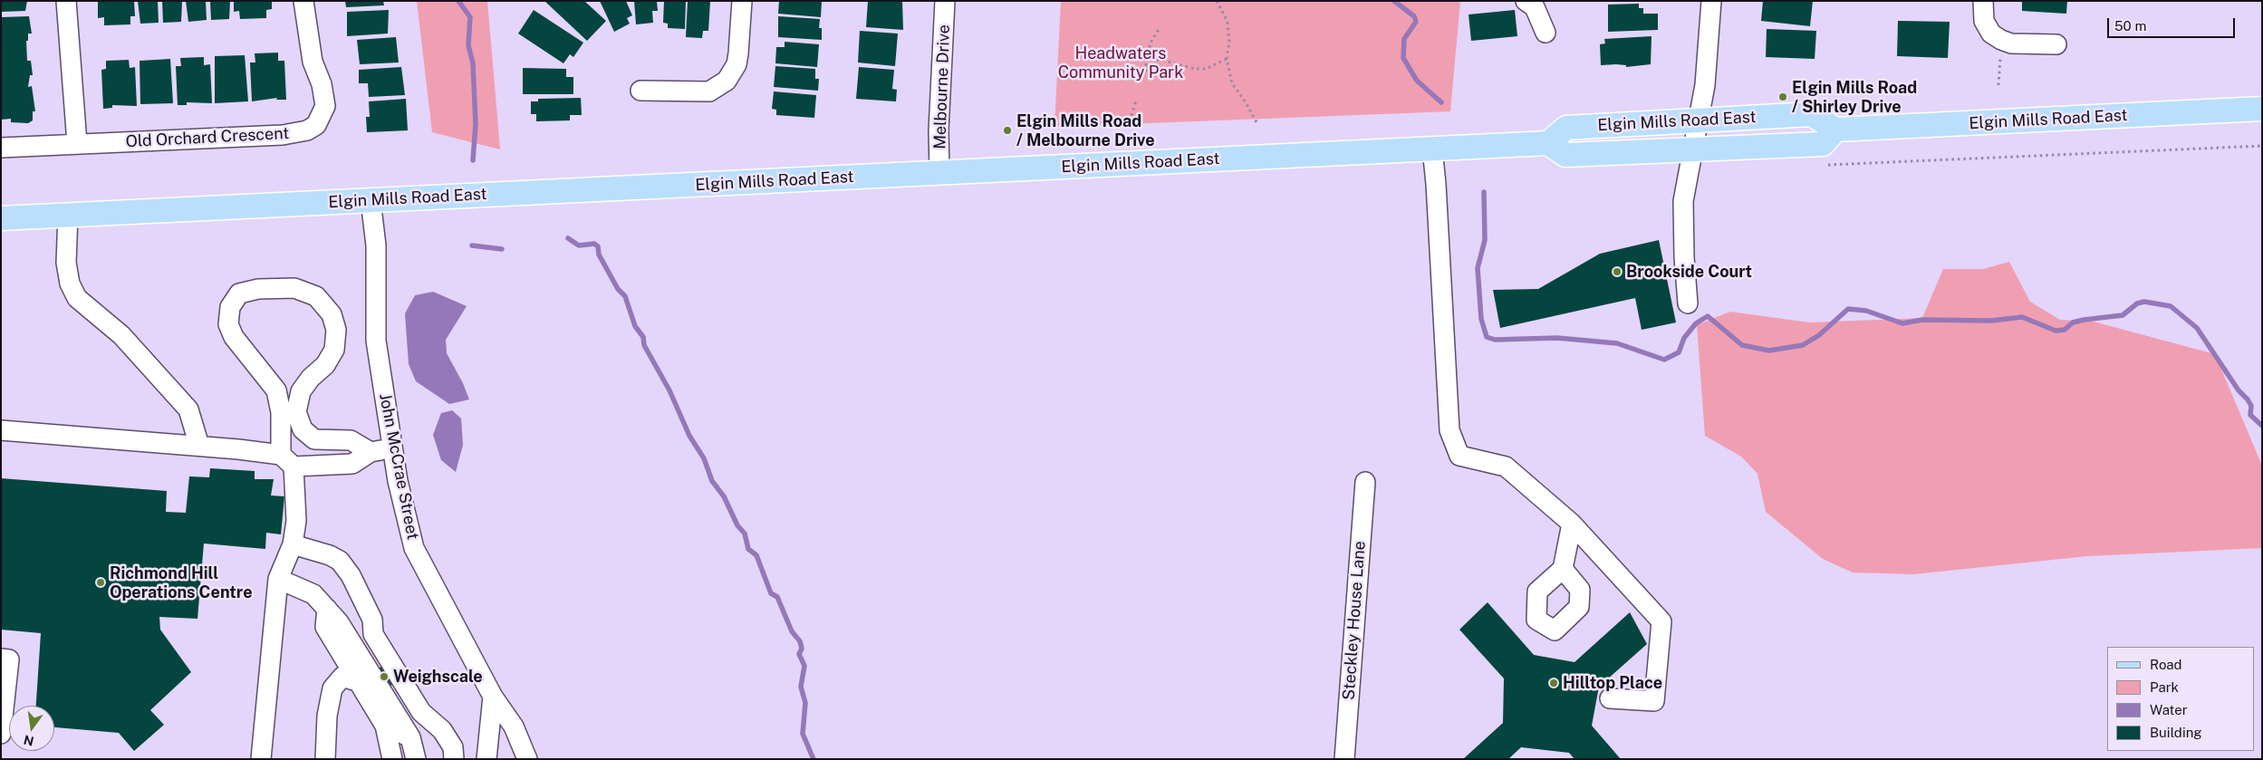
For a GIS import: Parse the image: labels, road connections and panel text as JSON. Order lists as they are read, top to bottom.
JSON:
{
  "streets": {
    "main road": ["Elgin Mills Road East"],
    "street": [
      "Melbourne Drive",
      "Old Orchard Crescent",
      "John McCrae Street",
      "Steckley House Lane"
    ]
  },
  "crossings": [
    ["Melbourne Drive", "Elgin Mills Road East"],
    ["Elgin Mills Road East", "John McCrae Street"]
  ],
  "parks": ["Headwaters Community Park"],
  "places": [
    "Elgin Mills Road / Shirley Drive",
    "Elgin Mills Road / Melbourne Drive",
    "Brookside Court",
    "Richmond Hill Operations Centre",
    "Weighscale",
    "Hilltop Place"
  ],
  "legend": [
    "Road",
    "Park",
    "Water",
    "Building"
  ],
  "scale_bar": "50 m",
  "north": "bottom"
}
